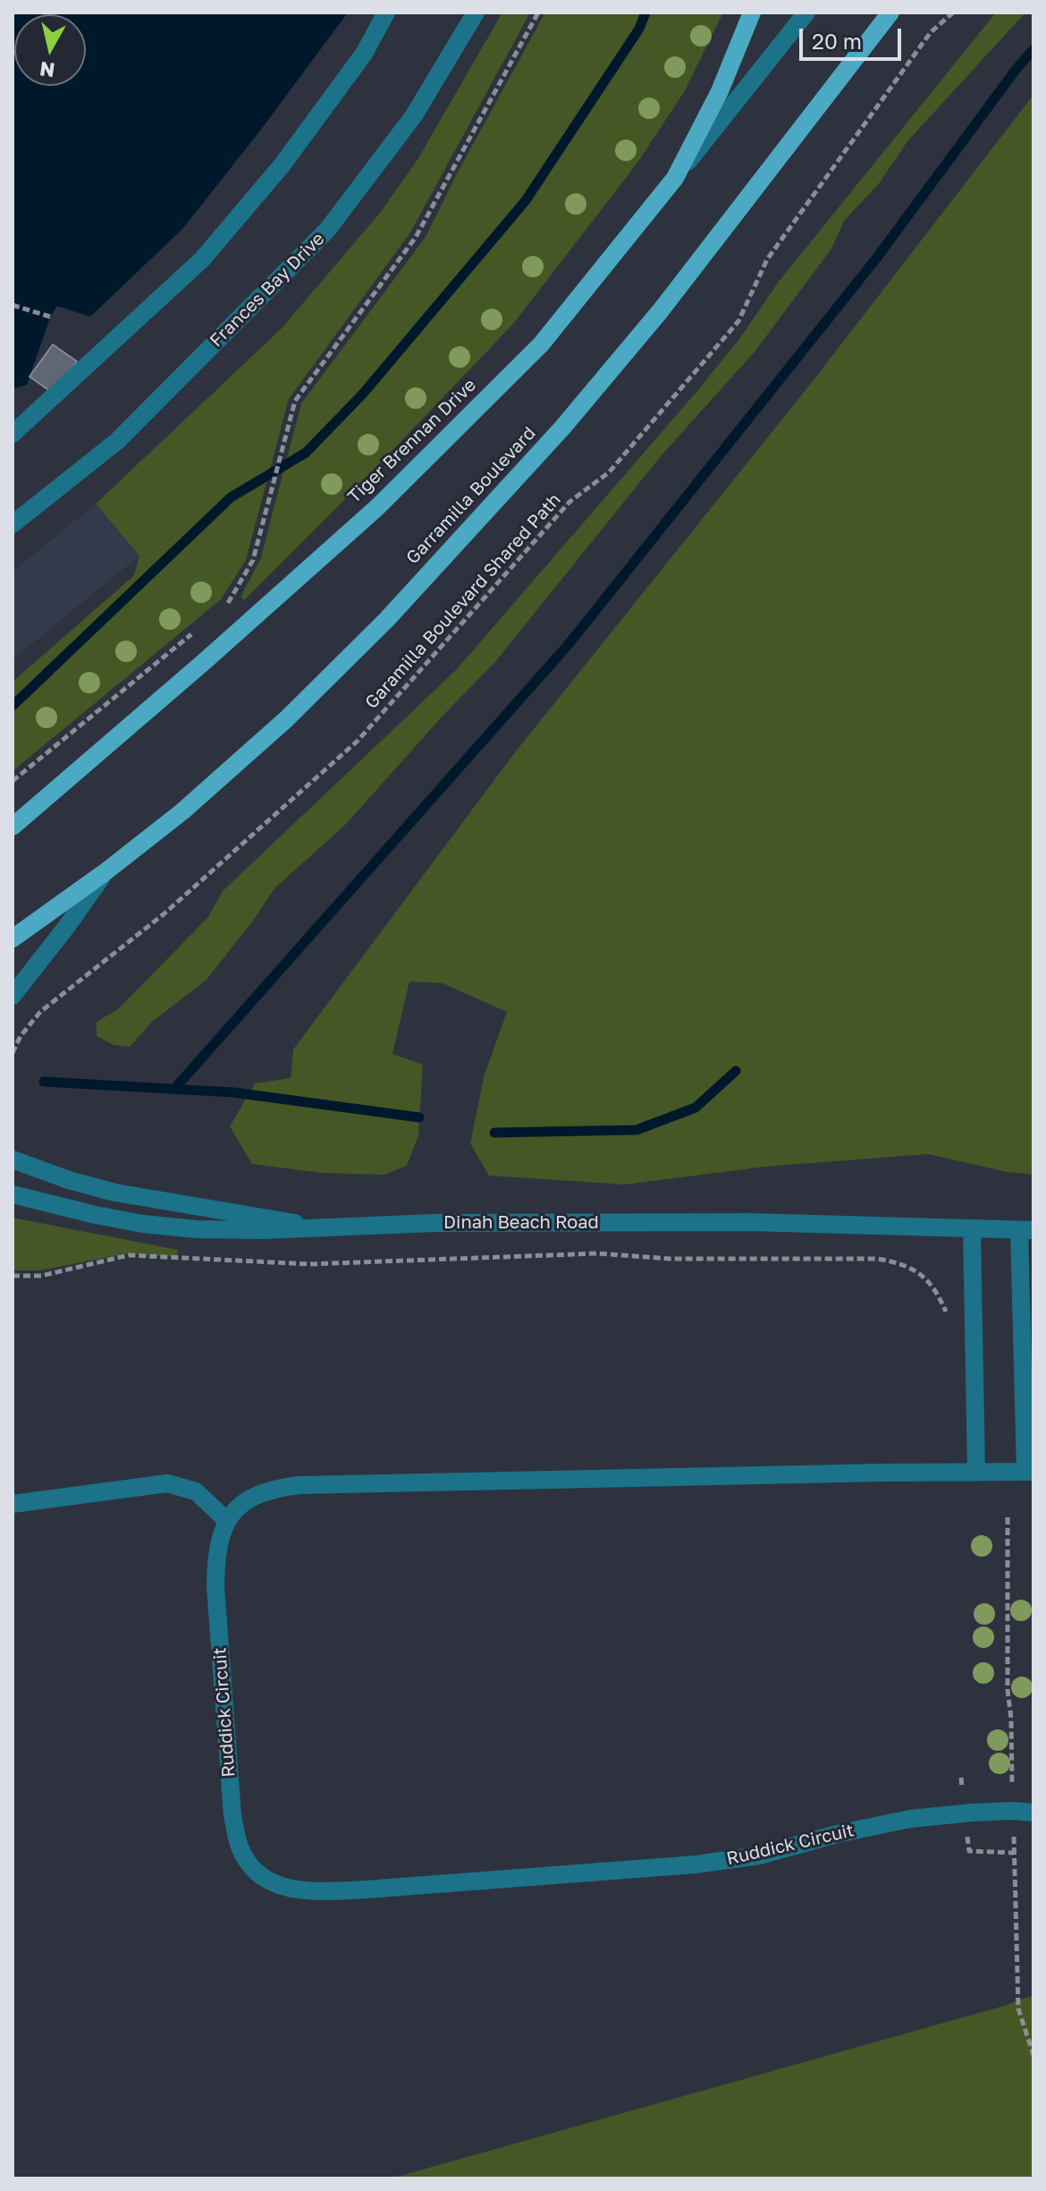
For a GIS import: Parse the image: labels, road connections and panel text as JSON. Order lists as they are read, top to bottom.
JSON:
{
  "streets": {
    "main road": ["Tiger Brennan Drive", "Garramilla Boulevard"],
    "street": ["Frances Bay Drive", "Dinah Beach Road", "Ruddick Circuit"],
    "path": ["Garamilla Boulevard Shared Path"]
  },
  "scale_bar": "20 m",
  "north": "bottom"
}
